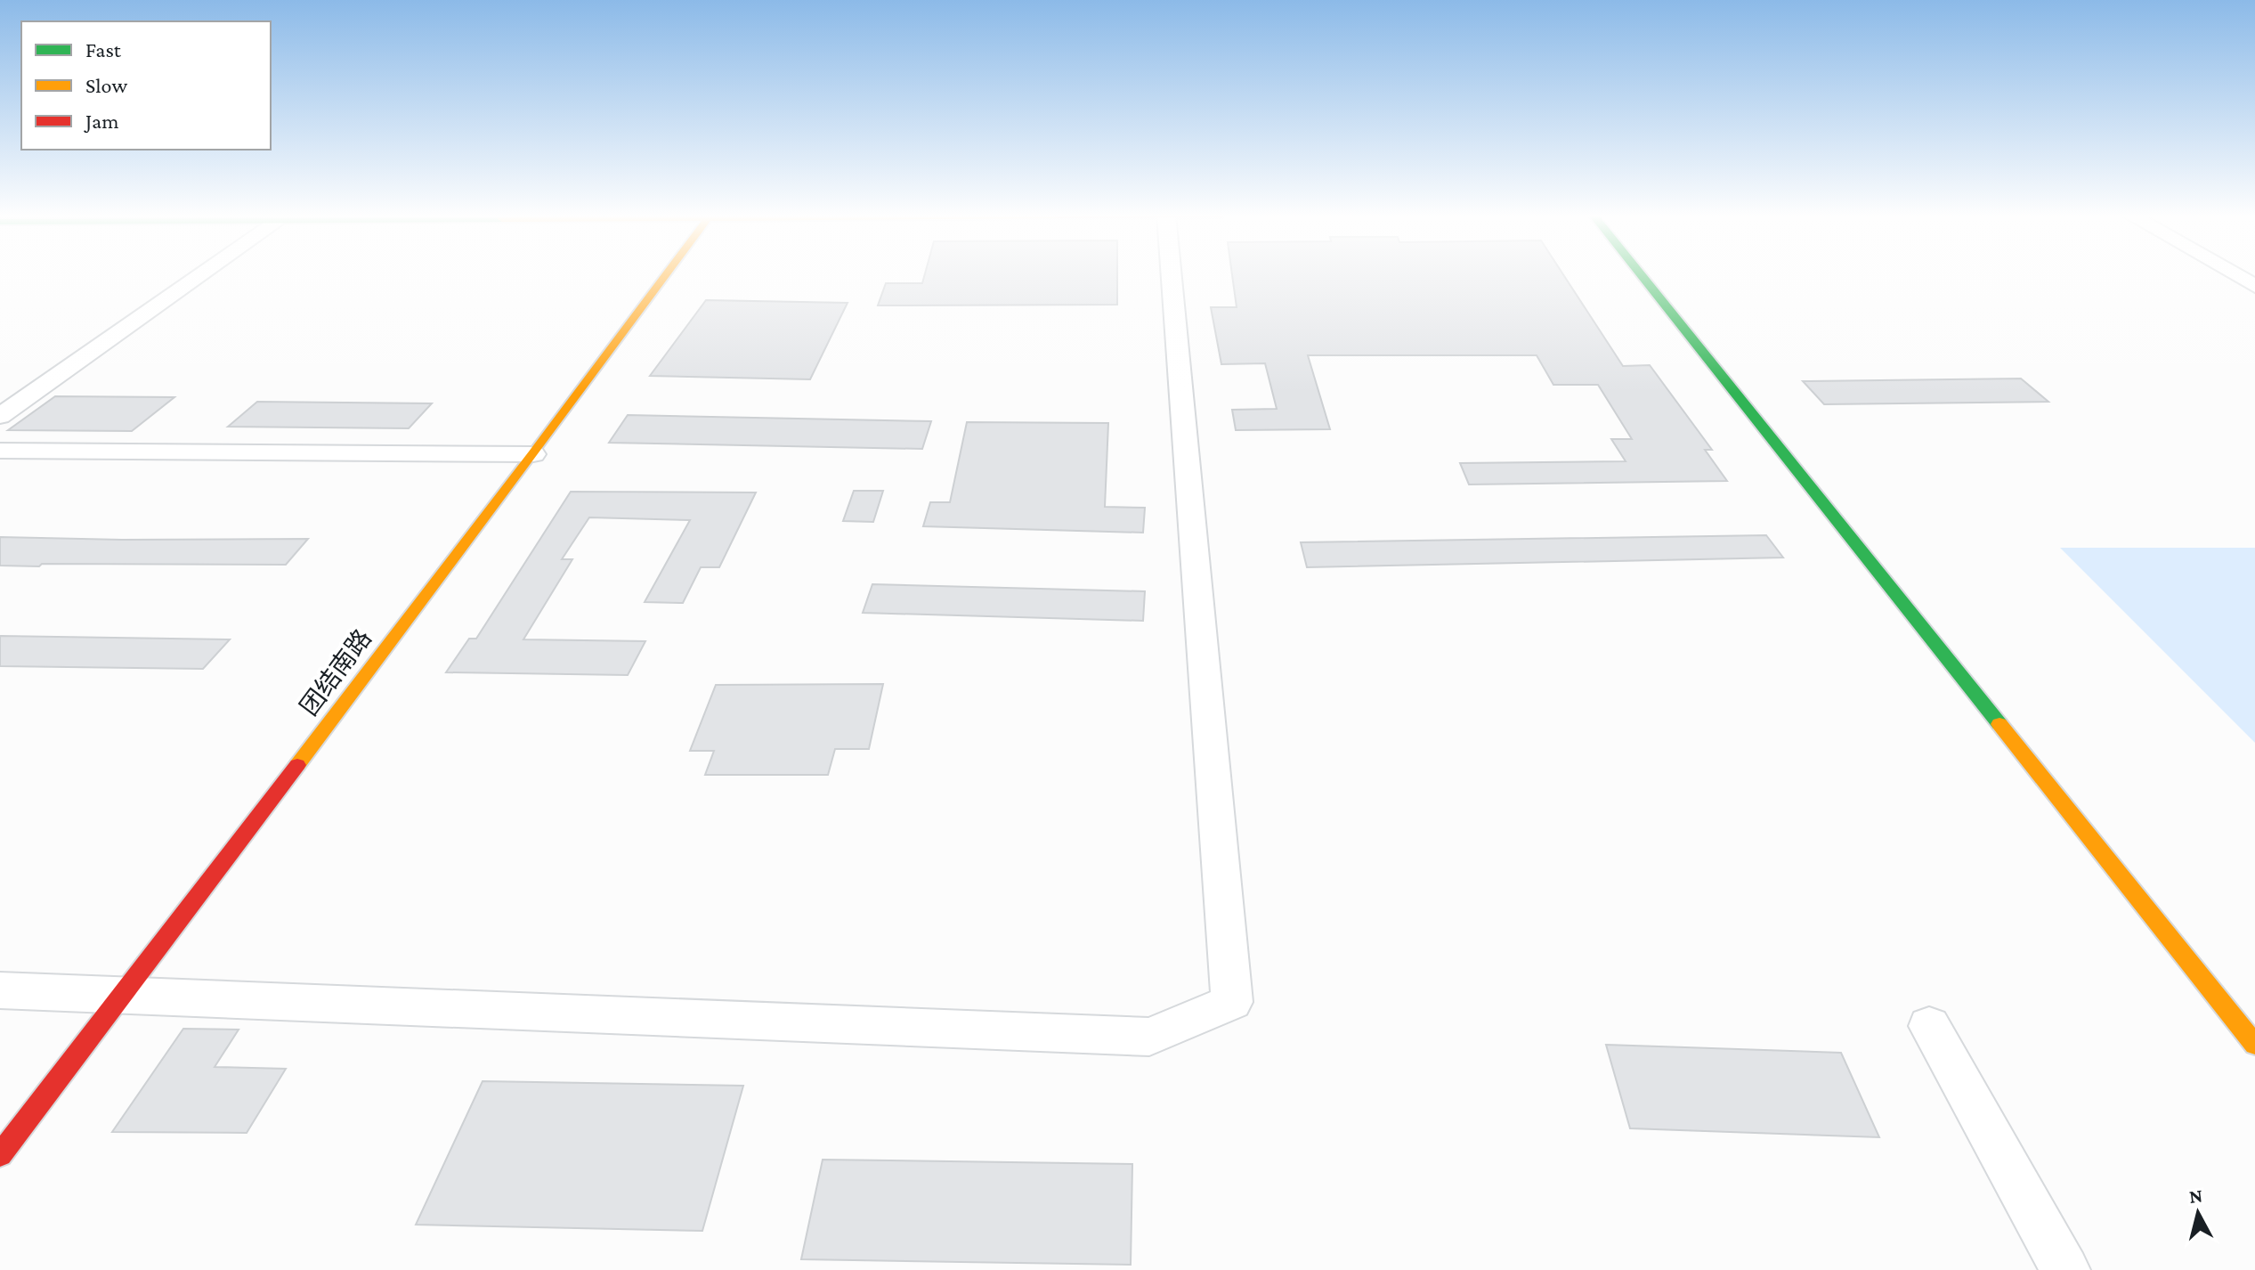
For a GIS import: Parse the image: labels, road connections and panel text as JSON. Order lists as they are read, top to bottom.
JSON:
{
  "streets": {
    "street": ["团结南路"]
  },
  "legend": ["Fast", "Slow", "Jam"],
  "north": "top"
}
